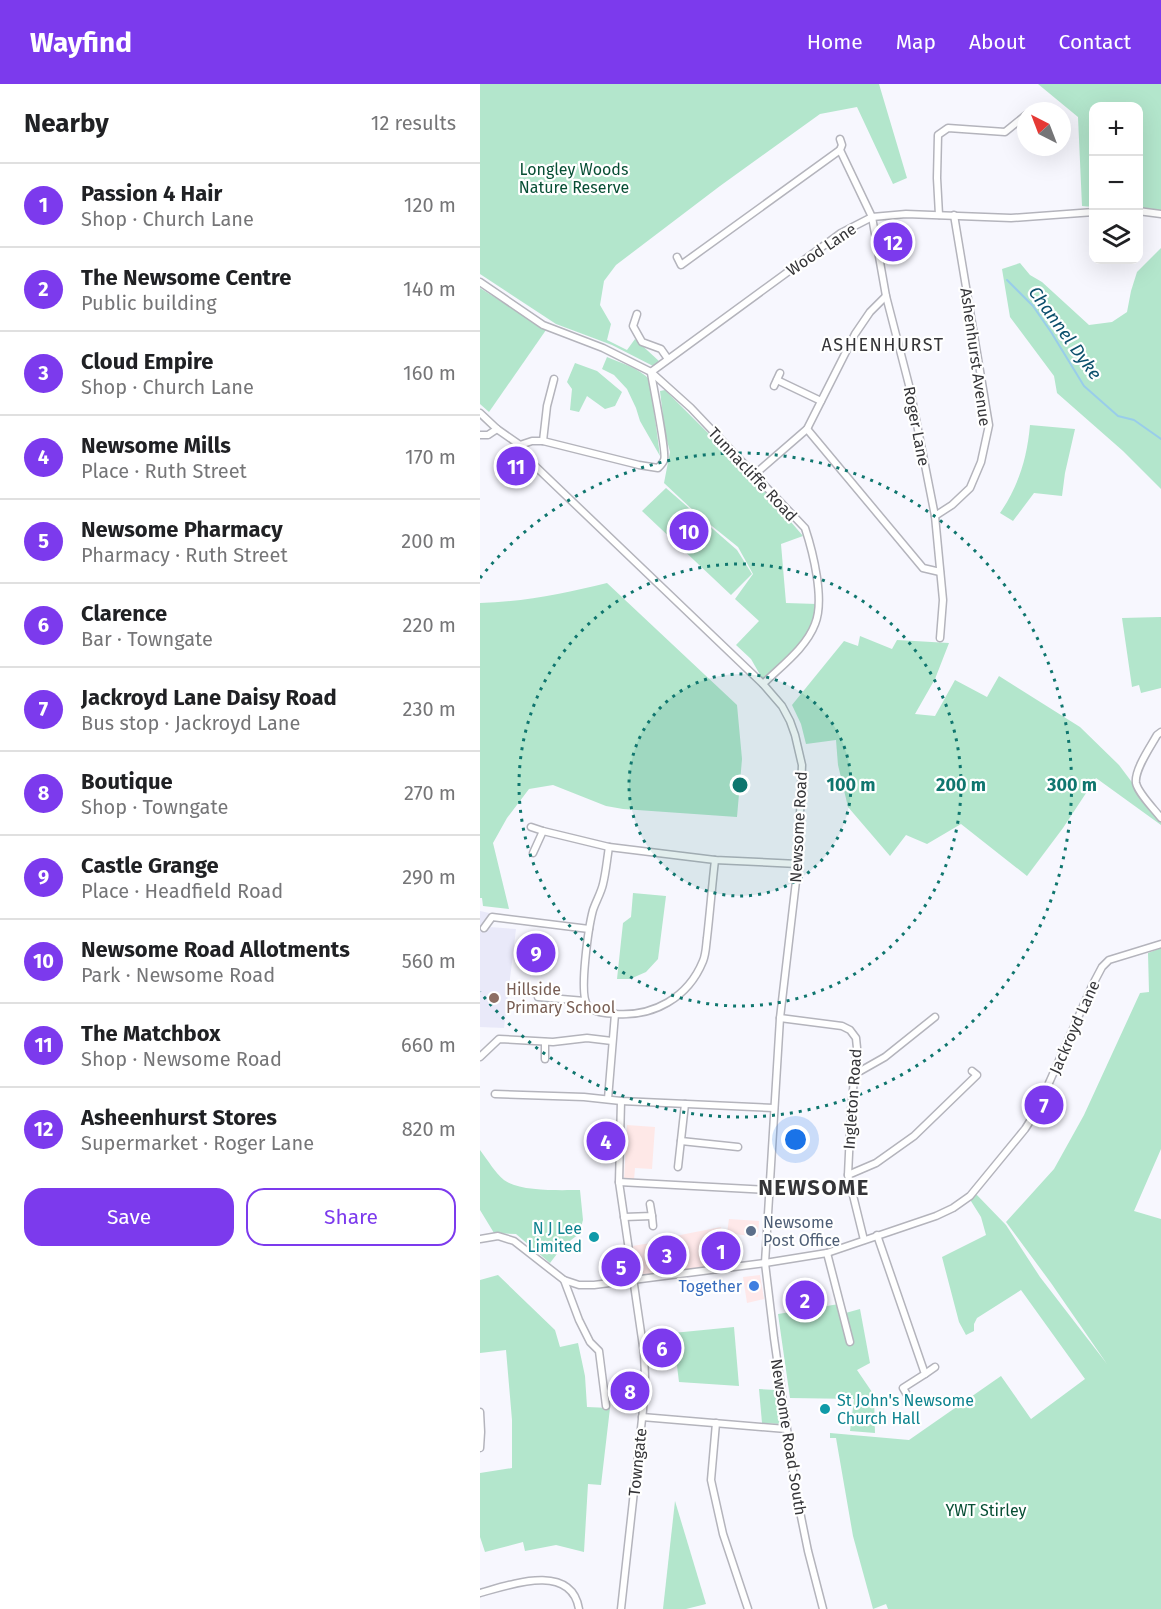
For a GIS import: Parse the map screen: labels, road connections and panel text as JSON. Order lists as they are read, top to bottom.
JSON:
{
  "streets": {
    "street": [
      "Wood Lane",
      "Ashenhurst Avenue",
      "Roger Lane",
      "Tunnacliffe Road",
      "Newsome Road",
      "Jackroyd Lane",
      "Ingleton Road",
      "Newsome Road South",
      "Towngate"
    ]
  },
  "crossings": [
    ["Wood Lane", "Ashenhurst Avenue"],
    ["Wood Lane", "Roger Lane"],
    ["Wood Lane", "Tunnacliffe Road"],
    ["Ashenhurst Avenue", "Roger Lane"],
    ["Tunnacliffe Road", "Newsome Road"],
    ["Newsome Road", "Jackroyd Lane"],
    ["Newsome Road", "Ingleton Road"],
    ["Newsome Road", "Newsome Road South"],
    ["Jackroyd Lane", "Ingleton Road"],
    ["Jackroyd Lane", "Newsome Road South"],
    ["Jackroyd Lane", "Towngate"]
  ],
  "districts": ["ASHENHURST", "NEWSOME"],
  "water": ["Channel Dyke"],
  "parks": ["Longley Woods Nature Reserve", "YWT Stirley"],
  "places": [
    "Hillside Primary School",
    "Newsome Post Office",
    "N J Lee Limited",
    "Together",
    "St John's Newsome Church Hall"
  ],
  "north": "top left",
  "page": {
    "header": "Wayfind",
    "nav": [
      "Home",
      "Map",
      "About",
      "Contact"
    ],
    "heading": ["Nearby", "12 results"],
    "map_buttons": ["+", "−"],
    "list": [
      {
        "mark": "1",
        "name": "Passion 4 Hair",
        "note": "Shop · Church Lane",
        "value": "120 m"
      },
      {
        "mark": "2",
        "name": "The Newsome Centre",
        "note": "Public building",
        "value": "140 m"
      },
      {
        "mark": "3",
        "name": "Cloud Empire",
        "note": "Shop · Church Lane",
        "value": "160 m"
      },
      {
        "mark": "4",
        "name": "Newsome Mills",
        "note": "Place · Ruth Street",
        "value": "170 m"
      },
      {
        "mark": "5",
        "name": "Newsome Pharmacy",
        "note": "Pharmacy · Ruth Street",
        "value": "200 m"
      },
      {
        "mark": "6",
        "name": "Clarence",
        "note": "Bar · Towngate",
        "value": "220 m"
      },
      {
        "mark": "7",
        "name": "Jackroyd Lane Daisy Road",
        "note": "Bus stop · Jackroyd Lane",
        "value": "230 m"
      },
      {
        "mark": "8",
        "name": "Boutique",
        "note": "Shop · Towngate",
        "value": "270 m"
      },
      {
        "mark": "9",
        "name": "Castle Grange",
        "note": "Place · Headfield Road",
        "value": "290 m"
      },
      {
        "mark": "10",
        "name": "Newsome Road Allotments",
        "note": "Park · Newsome Road",
        "value": "560 m"
      },
      {
        "mark": "11",
        "name": "The Matchbox",
        "note": "Shop · Newsome Road",
        "value": "660 m"
      },
      {
        "mark": "12",
        "name": "Asheenhurst Stores",
        "note": "Supermarket · Roger Lane",
        "value": "820 m"
      }
    ],
    "pins": [
      "12",
      "11",
      "10",
      "9",
      "7",
      "4",
      "1",
      "3",
      "5",
      "2",
      "6",
      "8"
    ],
    "buttons": ["Save", "Share"]
  },
  "rings": ["100 m", "200 m", "300 m"]
}
